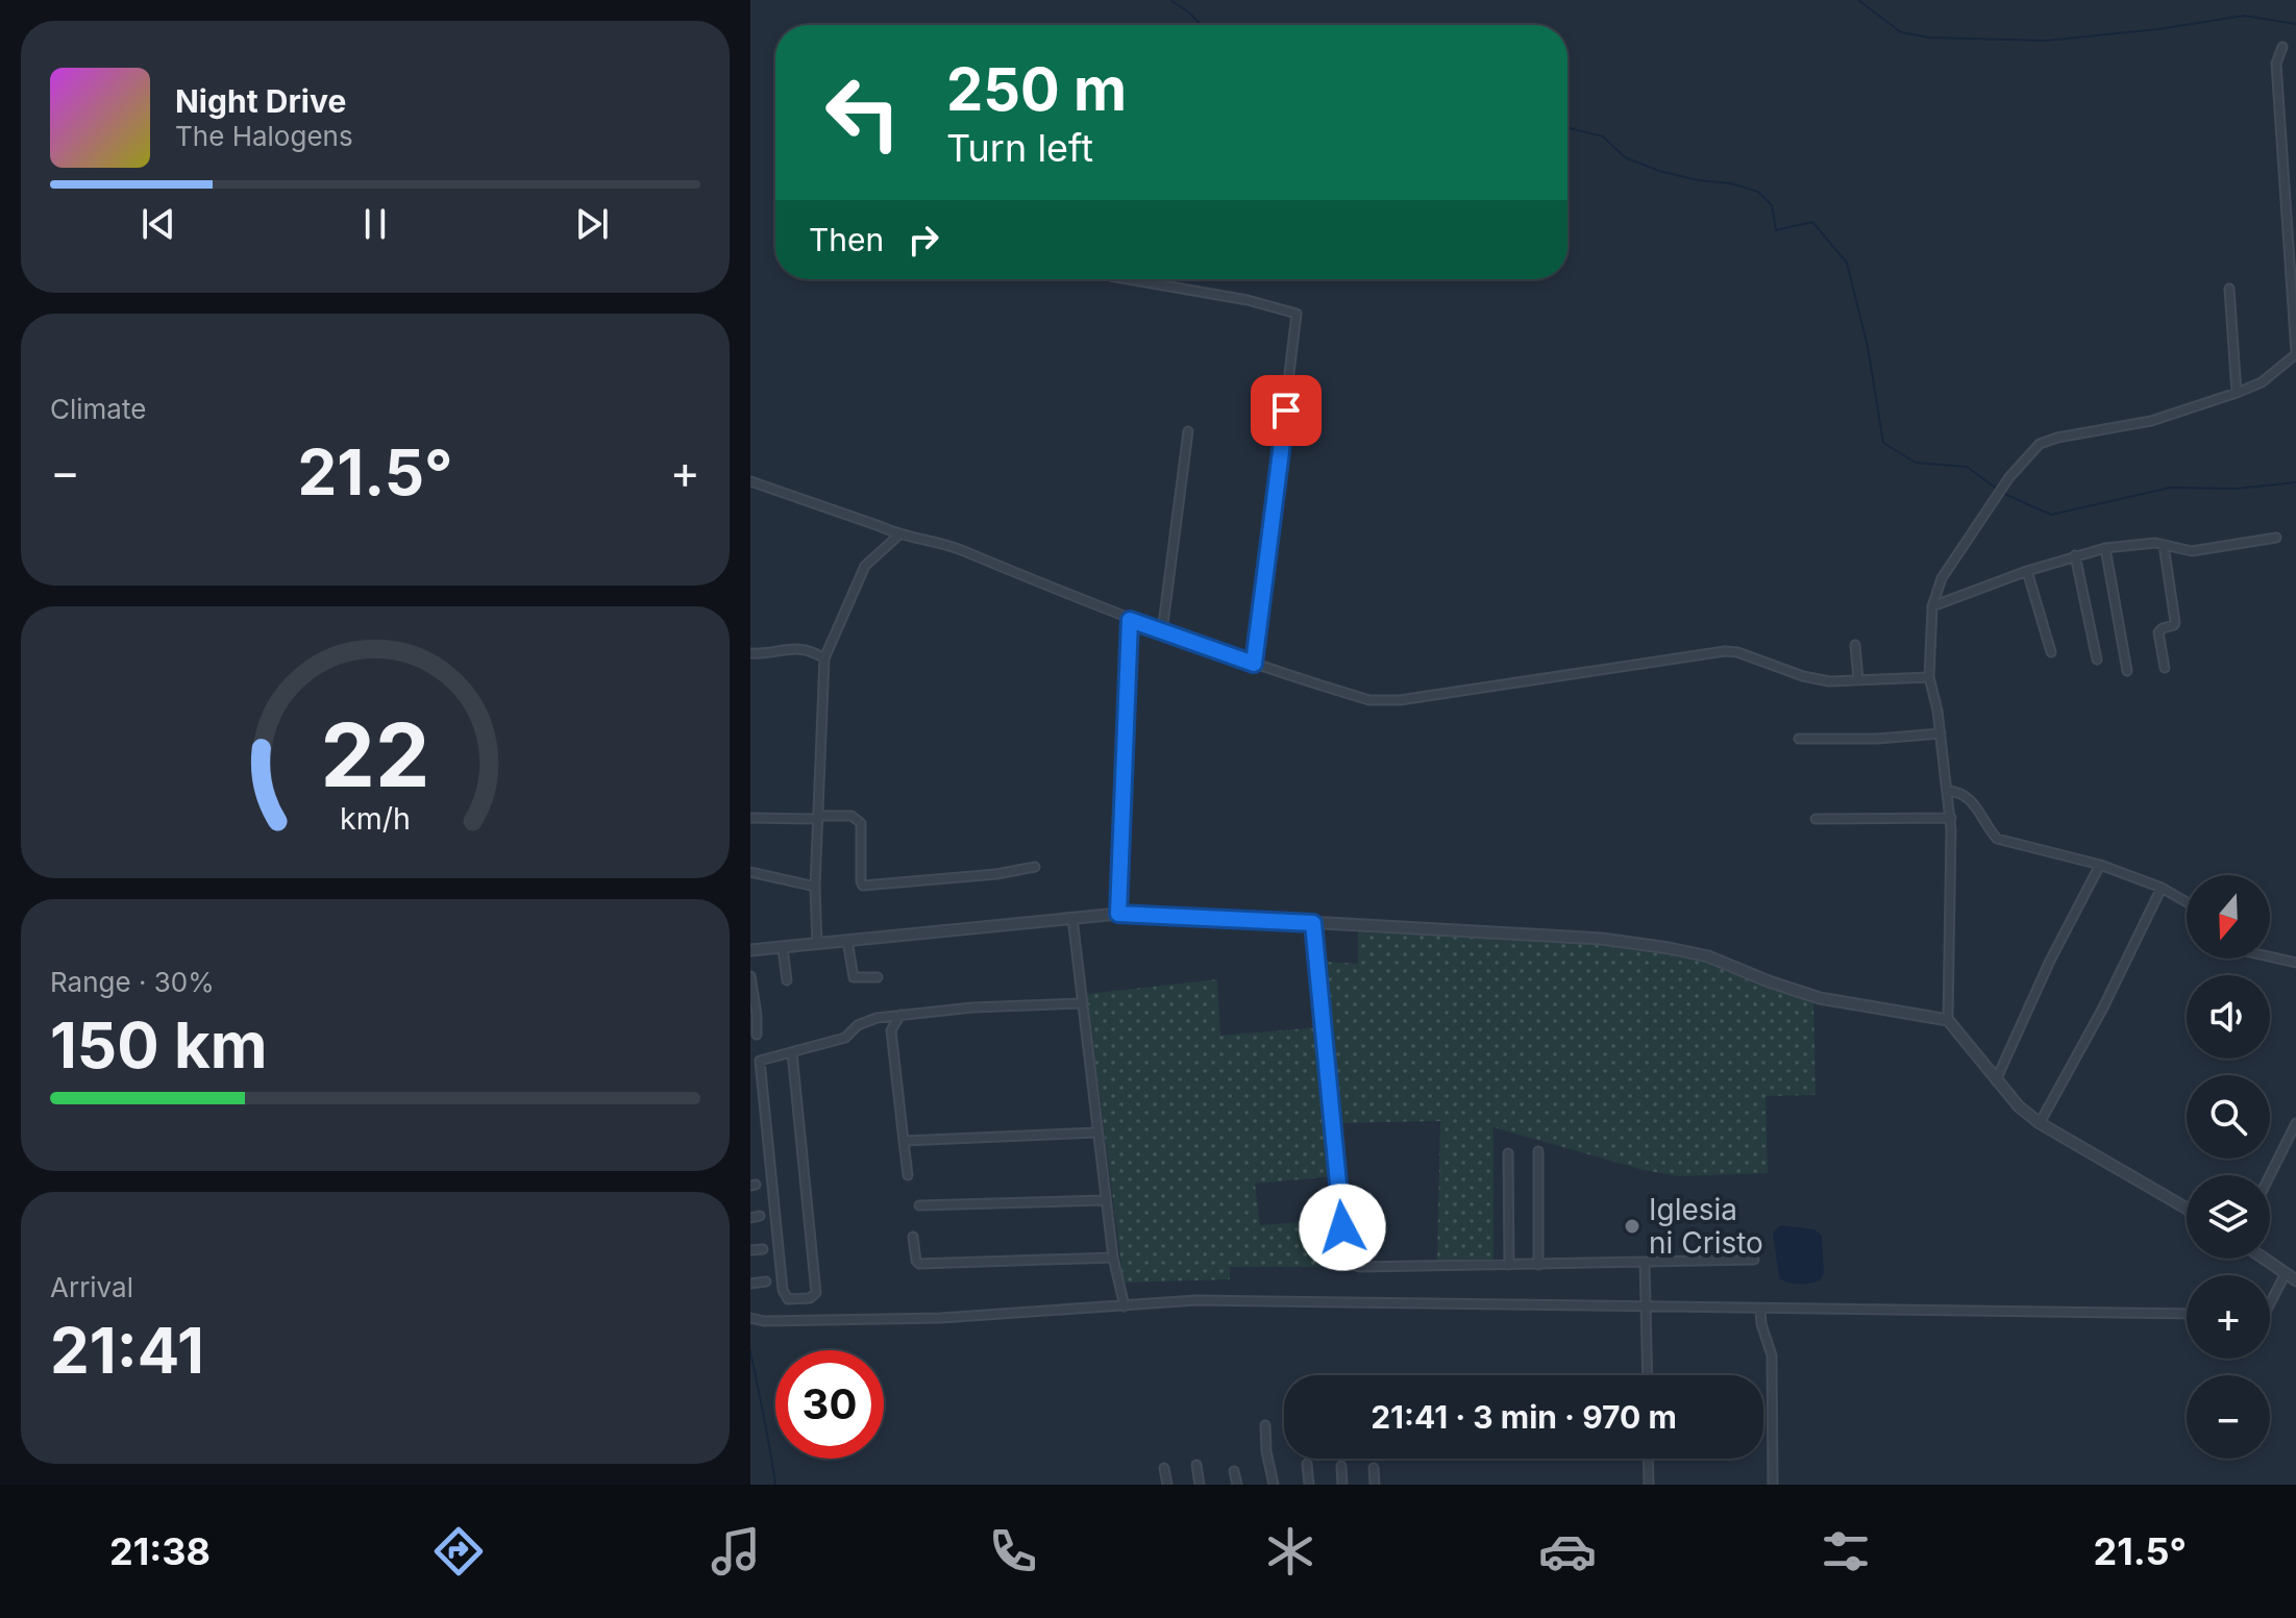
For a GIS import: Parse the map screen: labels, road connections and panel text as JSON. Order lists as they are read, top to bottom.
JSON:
{
  "places": ["Iglesia ni Cristo"],
  "north": "bottom",
  "page": {
    "turn": ["250 m", "Turn left"],
    "song": ["Night Drive", "The Halogens"],
    "then": "Then",
    "tile": [
      "Climate",
      ["Range · 30%", "150 km"],
      ["Arrival", "21:41"]
    ],
    "heat": ["−", "21.5°", "+"],
    "map_buttons": ["+", "−"],
    "limit": "30",
    "trip": "21:41 · 3 min · 970 m",
    "tabs": ["21:38", "21.5°"],
    "gauge": ["22", "km/h"]
  }
}
